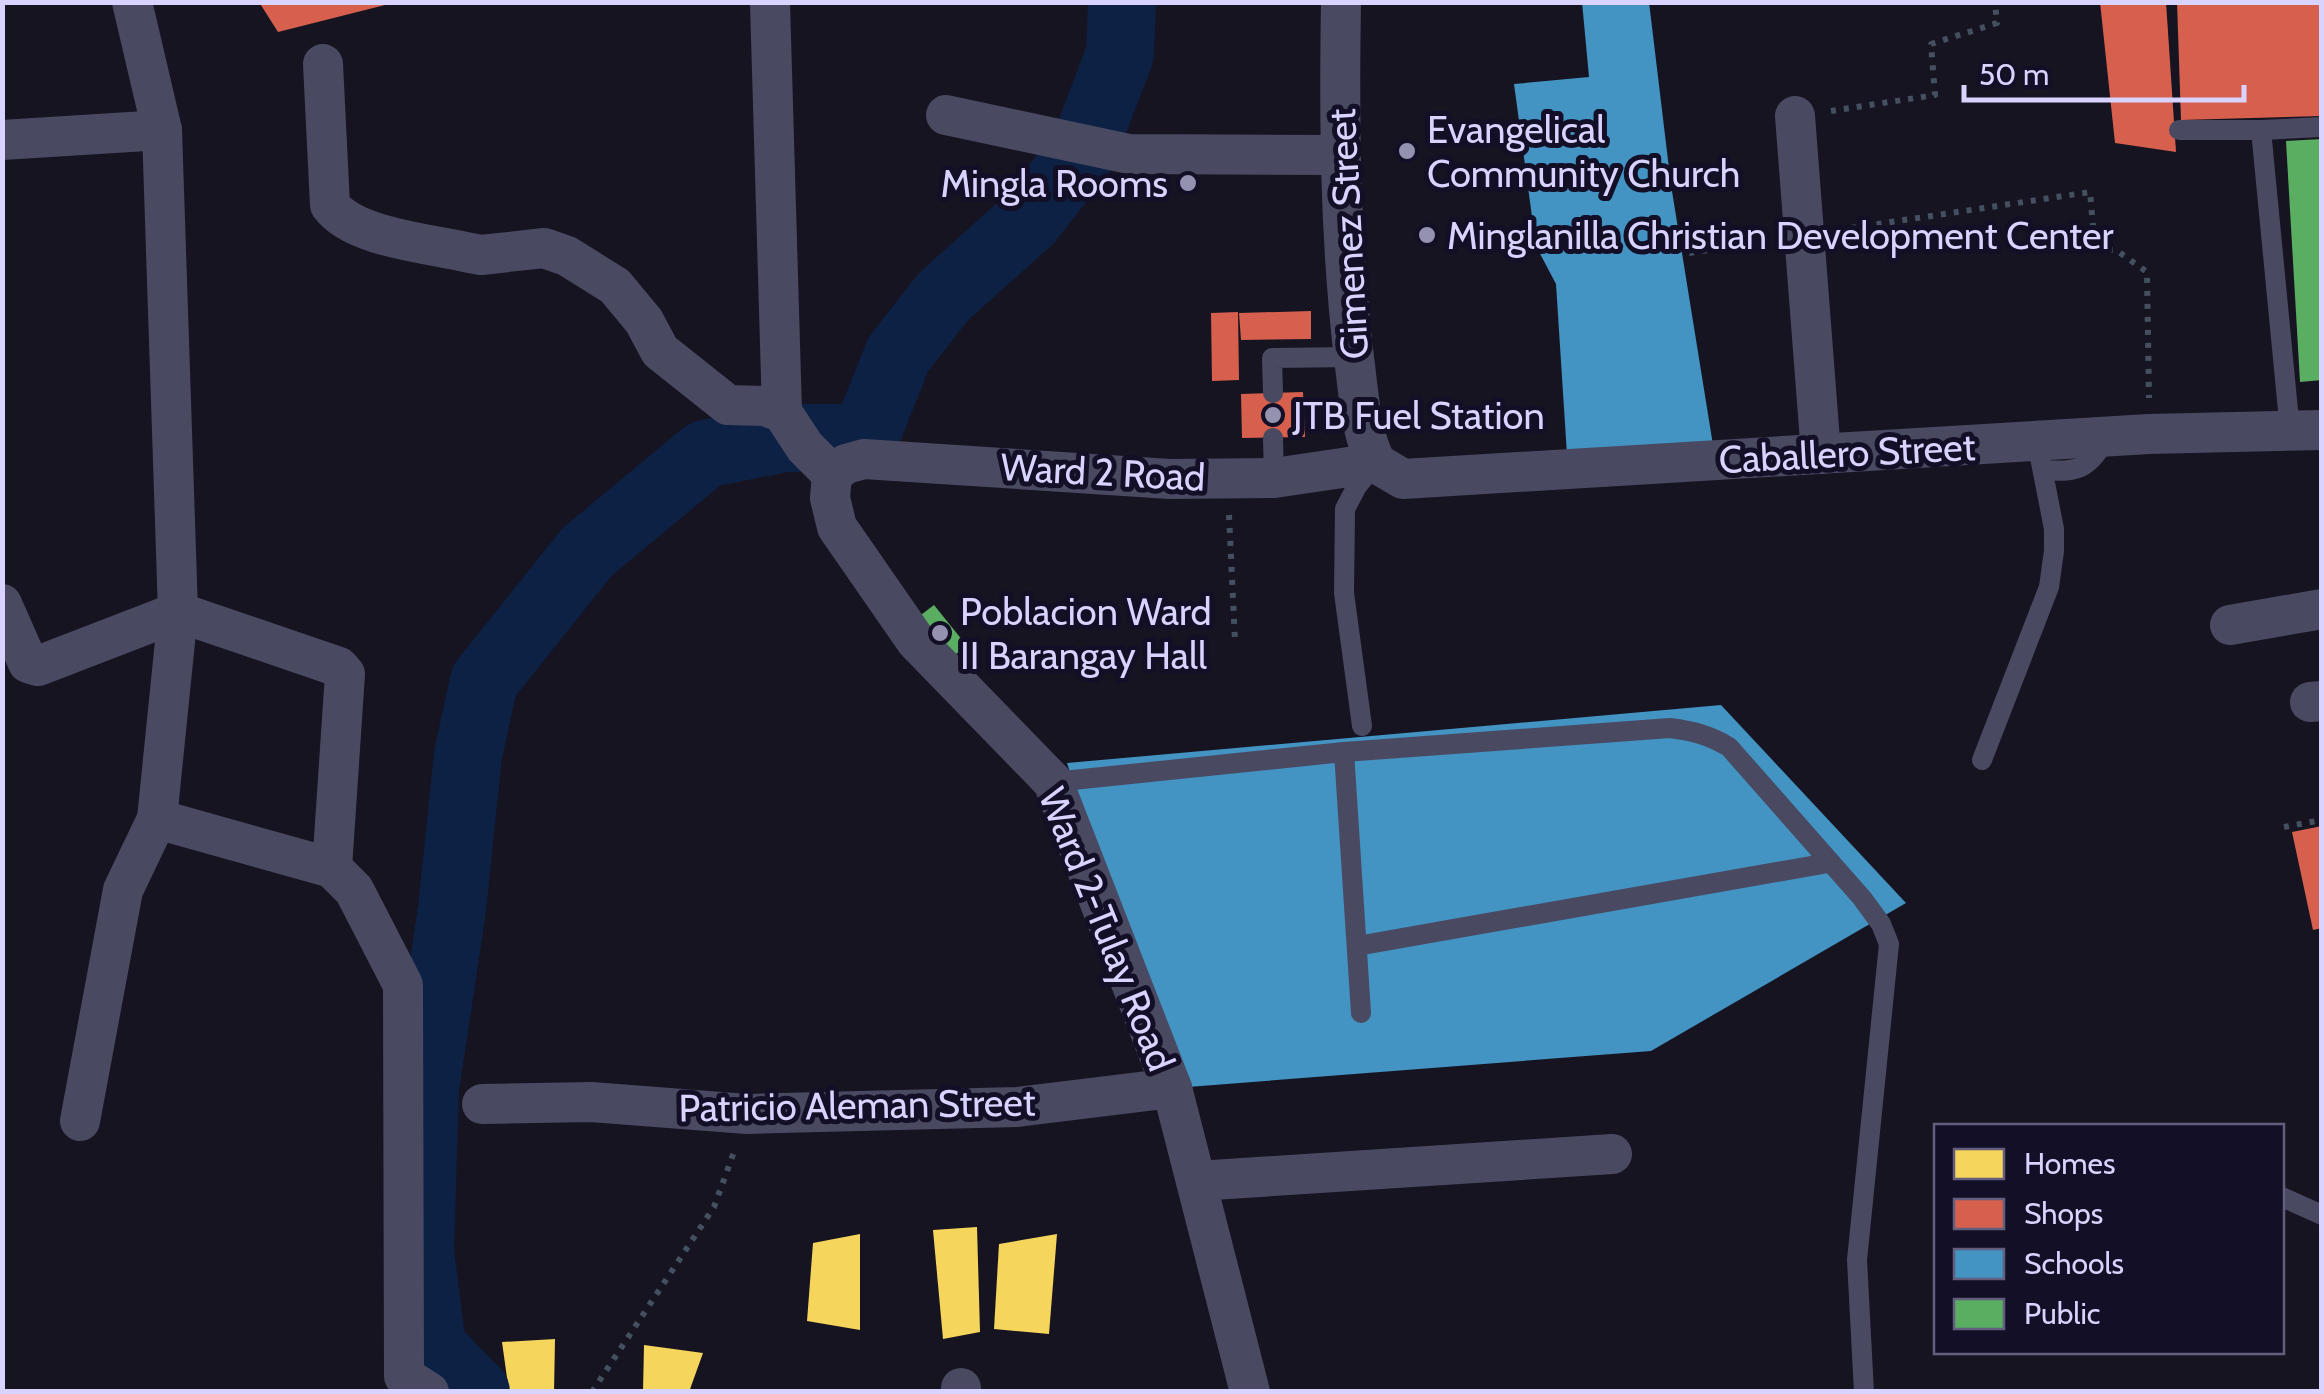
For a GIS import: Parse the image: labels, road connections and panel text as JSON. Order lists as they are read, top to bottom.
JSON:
{
  "streets": {
    "street": [
      "Gimenez Street",
      "Caballero Street",
      "Ward 2 Road",
      "Ward 2-Tulay Road",
      "Patricio Aleman Street"
    ]
  },
  "crossings": [
    ["Gimenez Street", "Caballero Street"],
    ["Gimenez Street", "Ward 2 Road"],
    ["Caballero Street", "Ward 2 Road"],
    ["Ward 2 Road", "Ward 2-Tulay Road"],
    ["Ward 2-Tulay Road", "Patricio Aleman Street"]
  ],
  "places": [
    "Evangelical Community Church",
    "Mingla Rooms",
    "Minglanilla Christian Development Center",
    "JTB Fuel Station",
    "Poblacion Ward II Barangay Hall"
  ],
  "legend": [
    "Homes",
    "Shops",
    "Schools",
    "Public"
  ],
  "scale_bar": "50 m"
}
